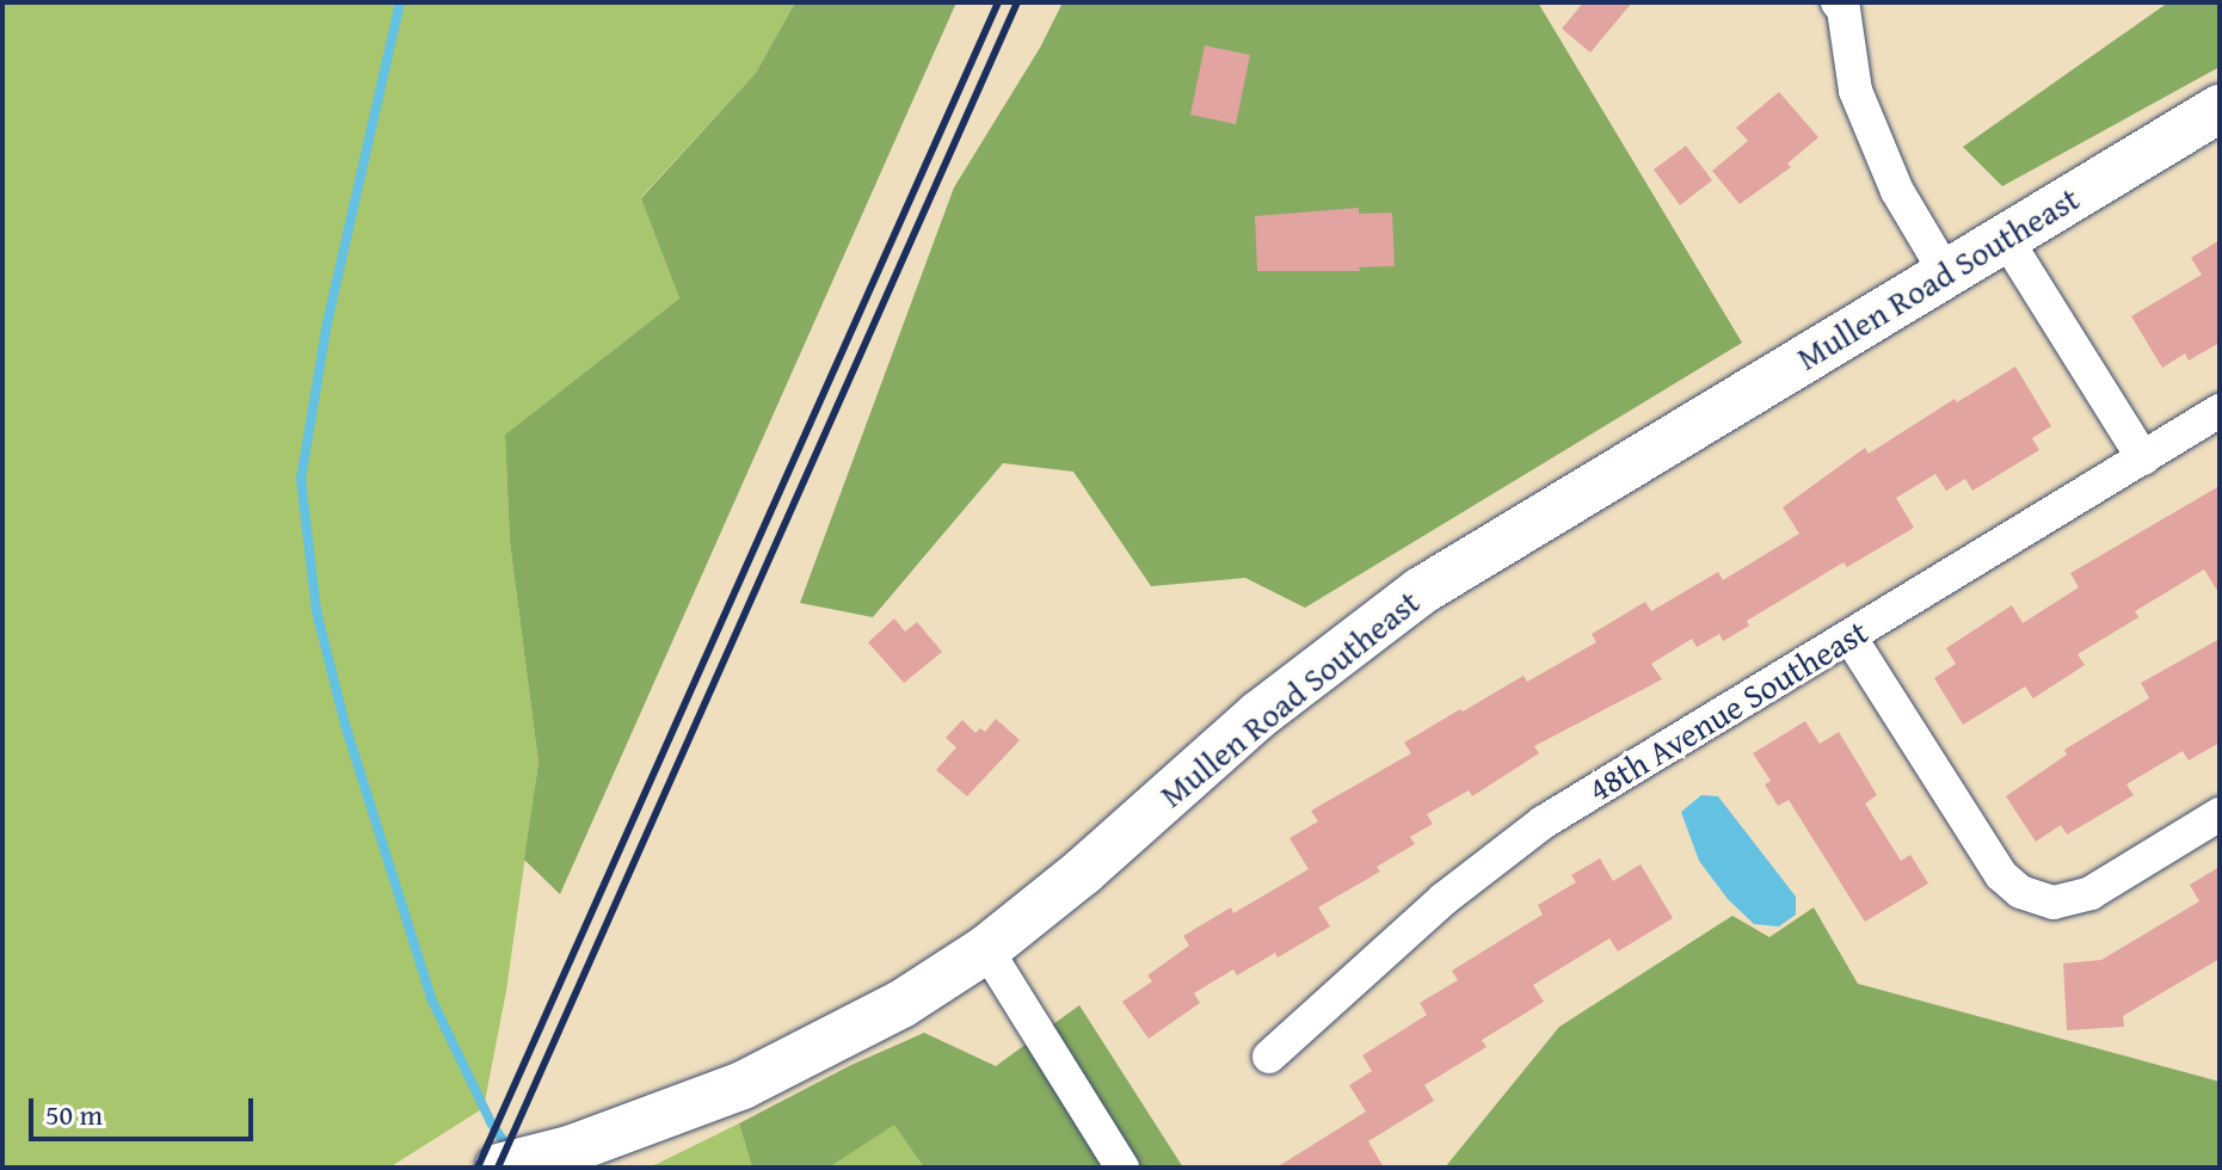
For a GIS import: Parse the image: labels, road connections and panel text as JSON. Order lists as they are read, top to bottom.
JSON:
{
  "streets": {
    "street": ["Mullen Road Southeast", "48th Avenue Southeast"]
  },
  "scale_bar": "50 m"
}
